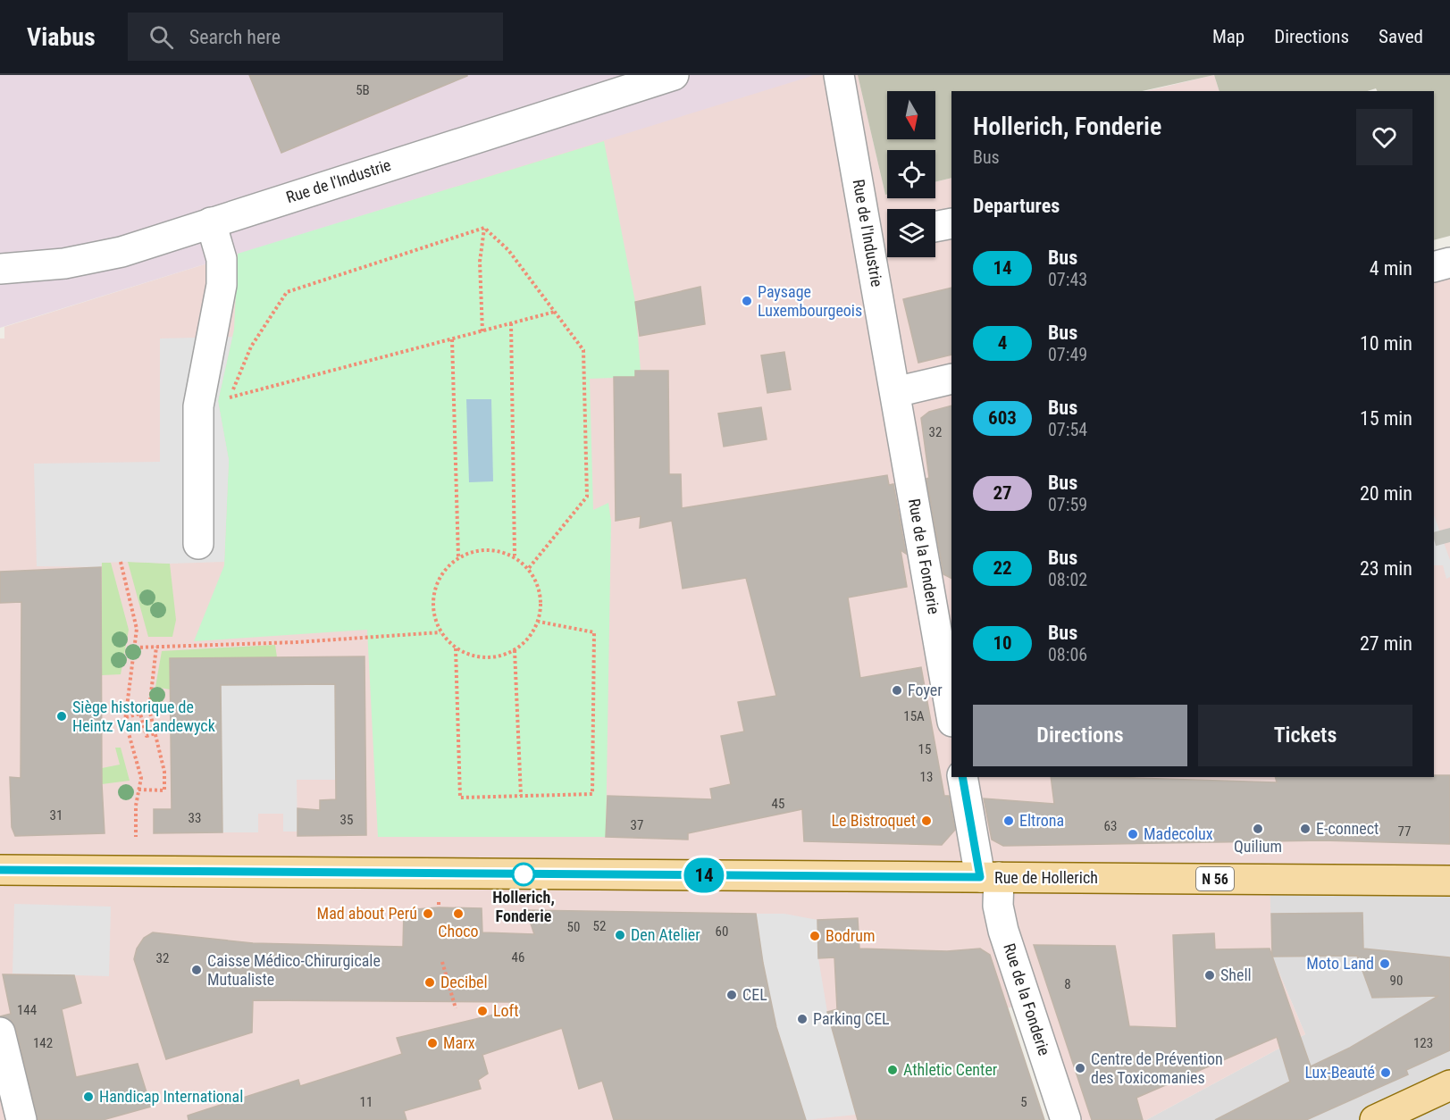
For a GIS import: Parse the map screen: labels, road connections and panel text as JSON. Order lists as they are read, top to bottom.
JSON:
{
  "streets": {
    "main road": ["Rue de Hollerich", "N 56"],
    "street": ["Rue de l'Industrie", "Rue de la Fonderie"]
  },
  "crossings": [
    ["Rue de l'Industrie", "Rue de la Fonderie"],
    ["Rue de la Fonderie", "Rue de Hollerich"]
  ],
  "places": [
    "Paysage Luxembourgeois",
    "Foyer",
    "Siège historique de Heintz Van Landewyck",
    "Le Bistroquet",
    "Eltrona",
    "Quilium",
    "E-connect",
    "Madecolux",
    "Hollerich, Fonderie",
    "Mad about Perú",
    "Choco",
    "Den Atelier",
    "Bodrum",
    "Moto Land",
    "Caisse Médico-Chirurgicale Mutualiste",
    "Shell",
    "Decibel",
    "CEL",
    "Loft",
    "Parking CEL",
    "Marx",
    "Centre de Prévention des Toxicomanies",
    "Athletic Center",
    "Lux-Beauté",
    "Handicap International"
  ],
  "lines": ["bus line 14"],
  "house_numbers": [
    "5B",
    "32",
    "15A",
    "15",
    "13",
    "45",
    "31",
    "33",
    "35",
    "37",
    "63",
    "77",
    "52",
    "50",
    "60",
    "46",
    "32",
    "90",
    "8",
    "144",
    "142",
    "123",
    "11",
    "5"
  ],
  "north": "bottom",
  "page": {
    "header": "Viabus",
    "search": "Search here",
    "nav": ["Map", "Directions", "Saved"],
    "on_map": "14",
    "heading": [
      ["Hollerich, Fonderie", "Bus"],
      "Departures"
    ],
    "list": [
      {
        "mark": "14",
        "name": "Bus",
        "note": "07:43",
        "value": "4 min"
      },
      {
        "mark": "4",
        "name": "Bus",
        "note": "07:49",
        "value": "10 min"
      },
      {
        "mark": "603",
        "name": "Bus",
        "note": "07:54",
        "value": "15 min"
      },
      {
        "mark": "27",
        "name": "Bus",
        "note": "07:59",
        "value": "20 min"
      },
      {
        "mark": "22",
        "name": "Bus",
        "note": "08:02",
        "value": "23 min"
      },
      {
        "mark": "10",
        "name": "Bus",
        "note": "08:06",
        "value": "27 min"
      }
    ],
    "buttons": ["Directions", "Tickets"]
  }
}
